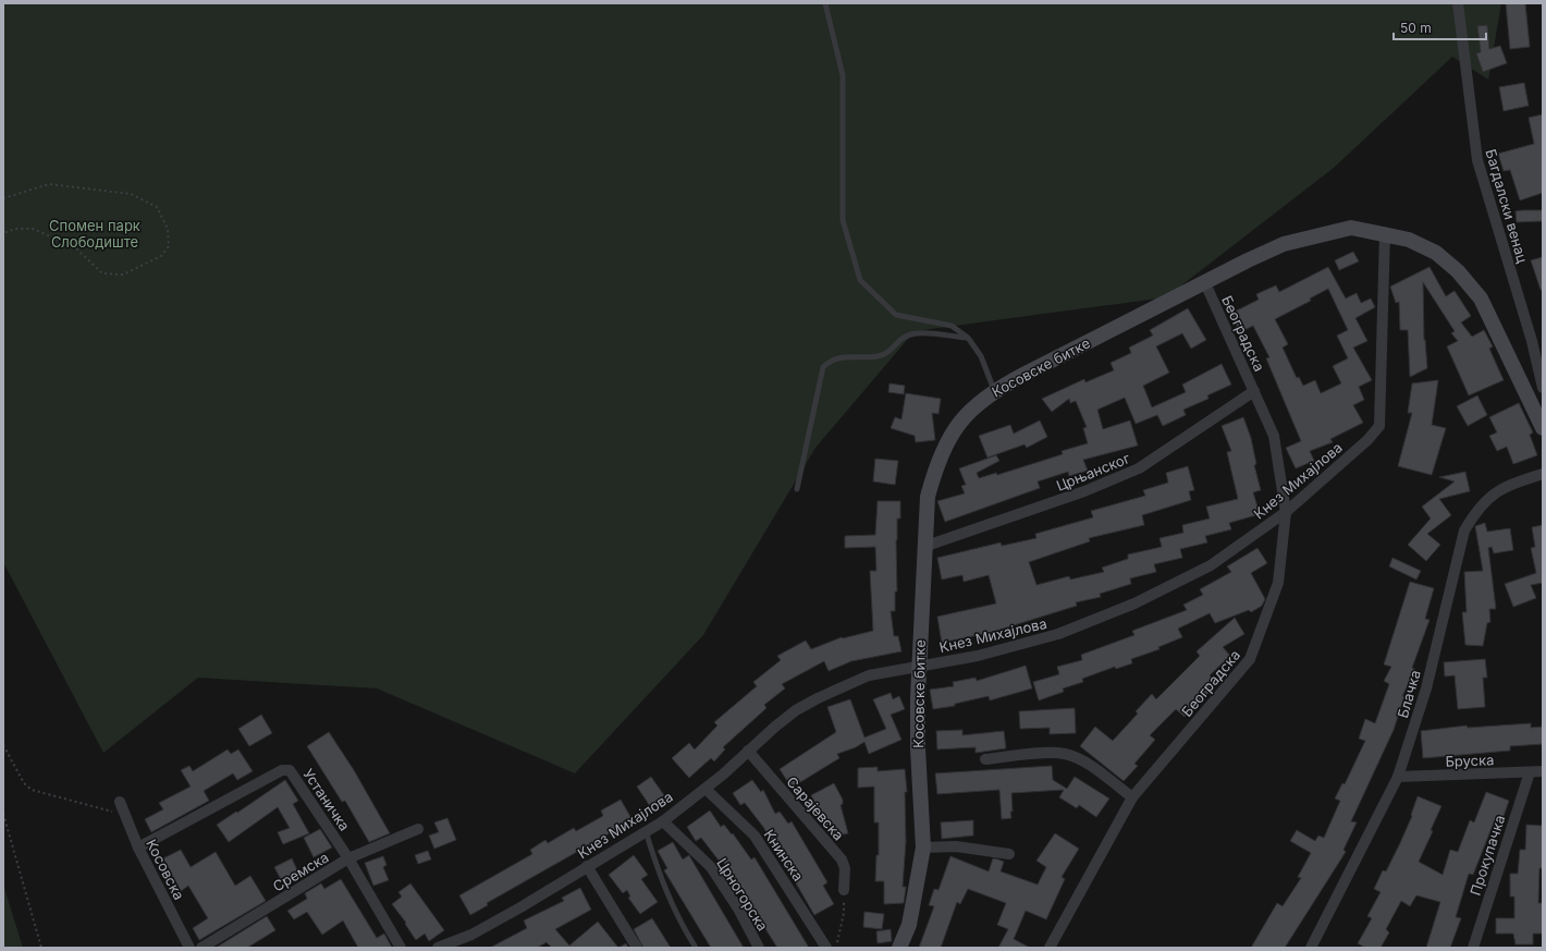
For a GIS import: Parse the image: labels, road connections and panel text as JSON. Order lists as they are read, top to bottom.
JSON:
{
  "streets": {
    "street": [
      "Багдалски венац",
      "Београдска",
      "Косовске битке",
      "Црњанског",
      "Кнез Михајлова",
      "Блачка",
      "Бруска",
      "Устаничка",
      "Сарајевска",
      "Книнска",
      "Прокупачка",
      "Косовска",
      "Сремска",
      "Црногорска"
    ]
  },
  "crossings": [
    ["Београдска", "Косовске битке"],
    ["Београдска", "Црњанског"],
    ["Београдска", "Кнез Михајлова"],
    ["Косовске битке", "Црњанског"],
    ["Косовске битке", "Кнез Михајлова"],
    ["Кнез Михајлова", "Сарајевска"],
    ["Кнез Михајлова", "Книнска"],
    ["Кнез Михајлова", "Црногорска"],
    ["Блачка", "Бруска"],
    ["Бруска", "Прокупачка"],
    ["Устаничка", "Косовска"],
    ["Устаничка", "Сремска"]
  ],
  "parks": ["Спомен парк Слободиште"],
  "scale_bar": "50 m"
}
